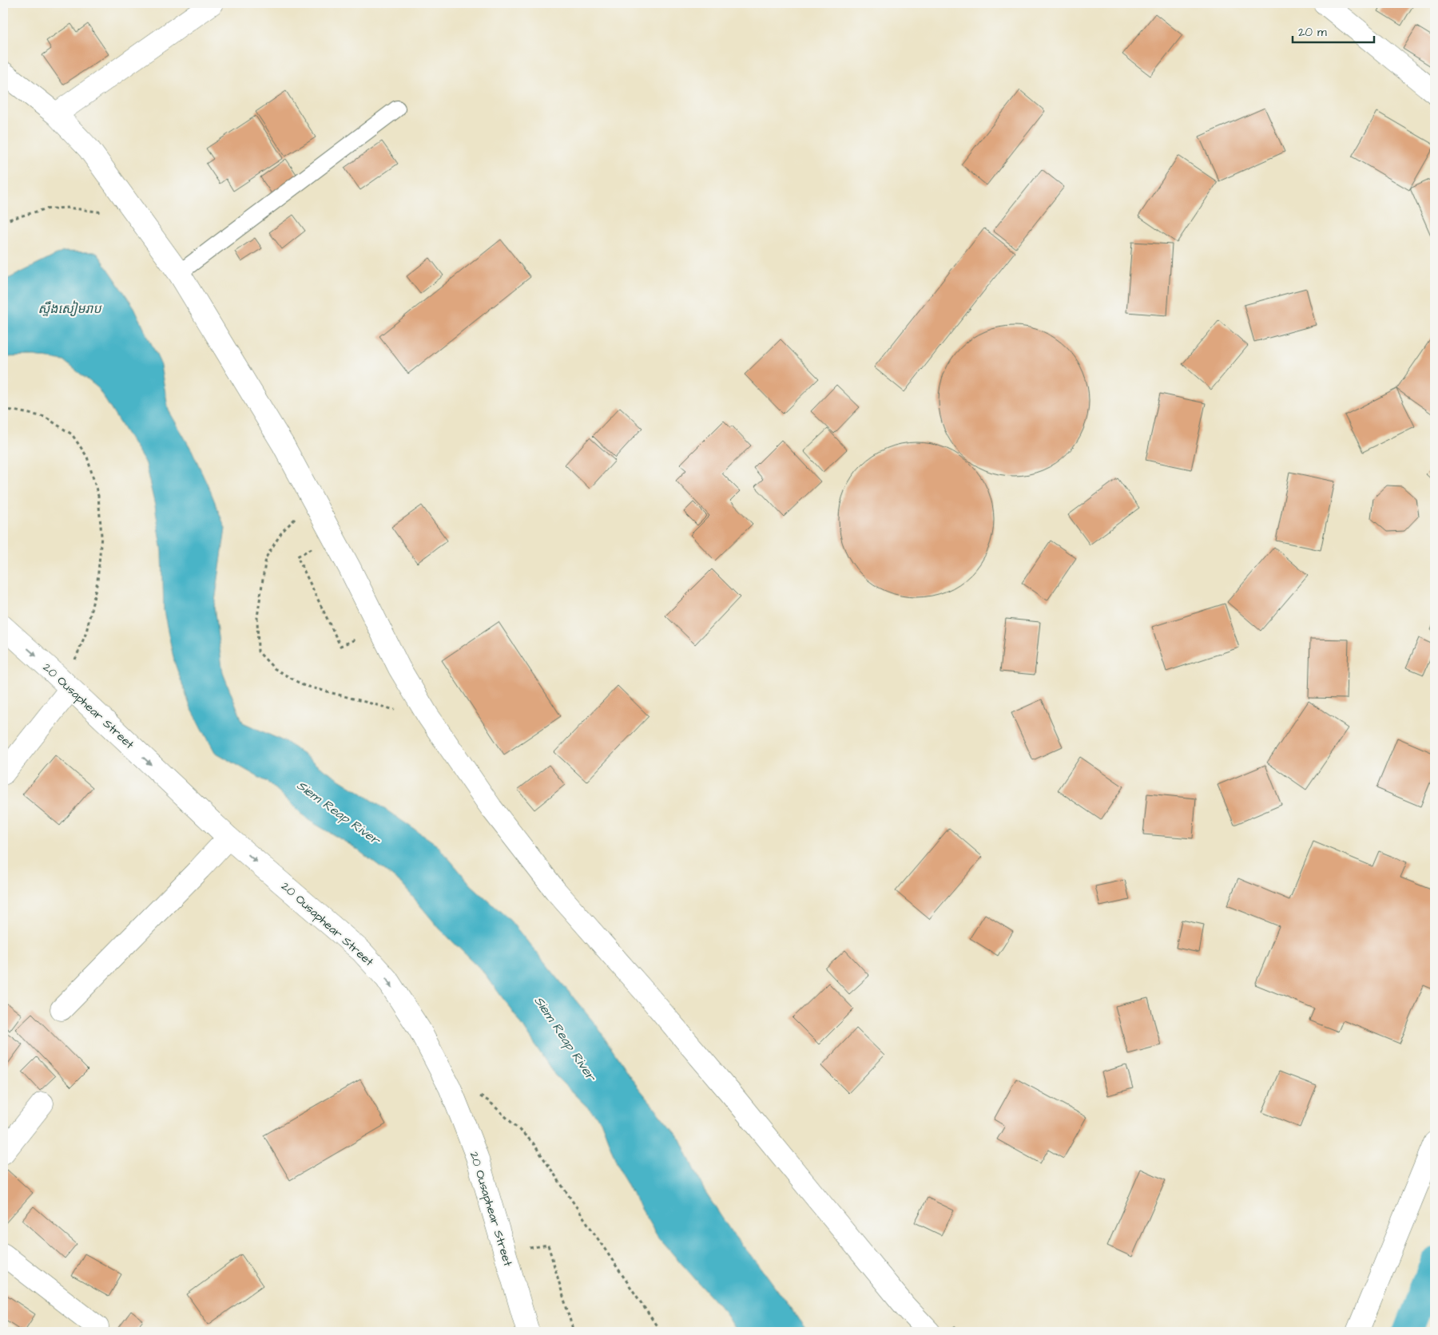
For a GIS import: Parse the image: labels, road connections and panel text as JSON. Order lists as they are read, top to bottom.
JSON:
{
  "streets": {
    "street": ["20 Ousaphear Street"]
  },
  "one_way": ["20 Ousaphear Street"],
  "water": ["ស្ទឹងសៀមរាប", "Siem Reap River"],
  "scale_bar": "20 m"
}
